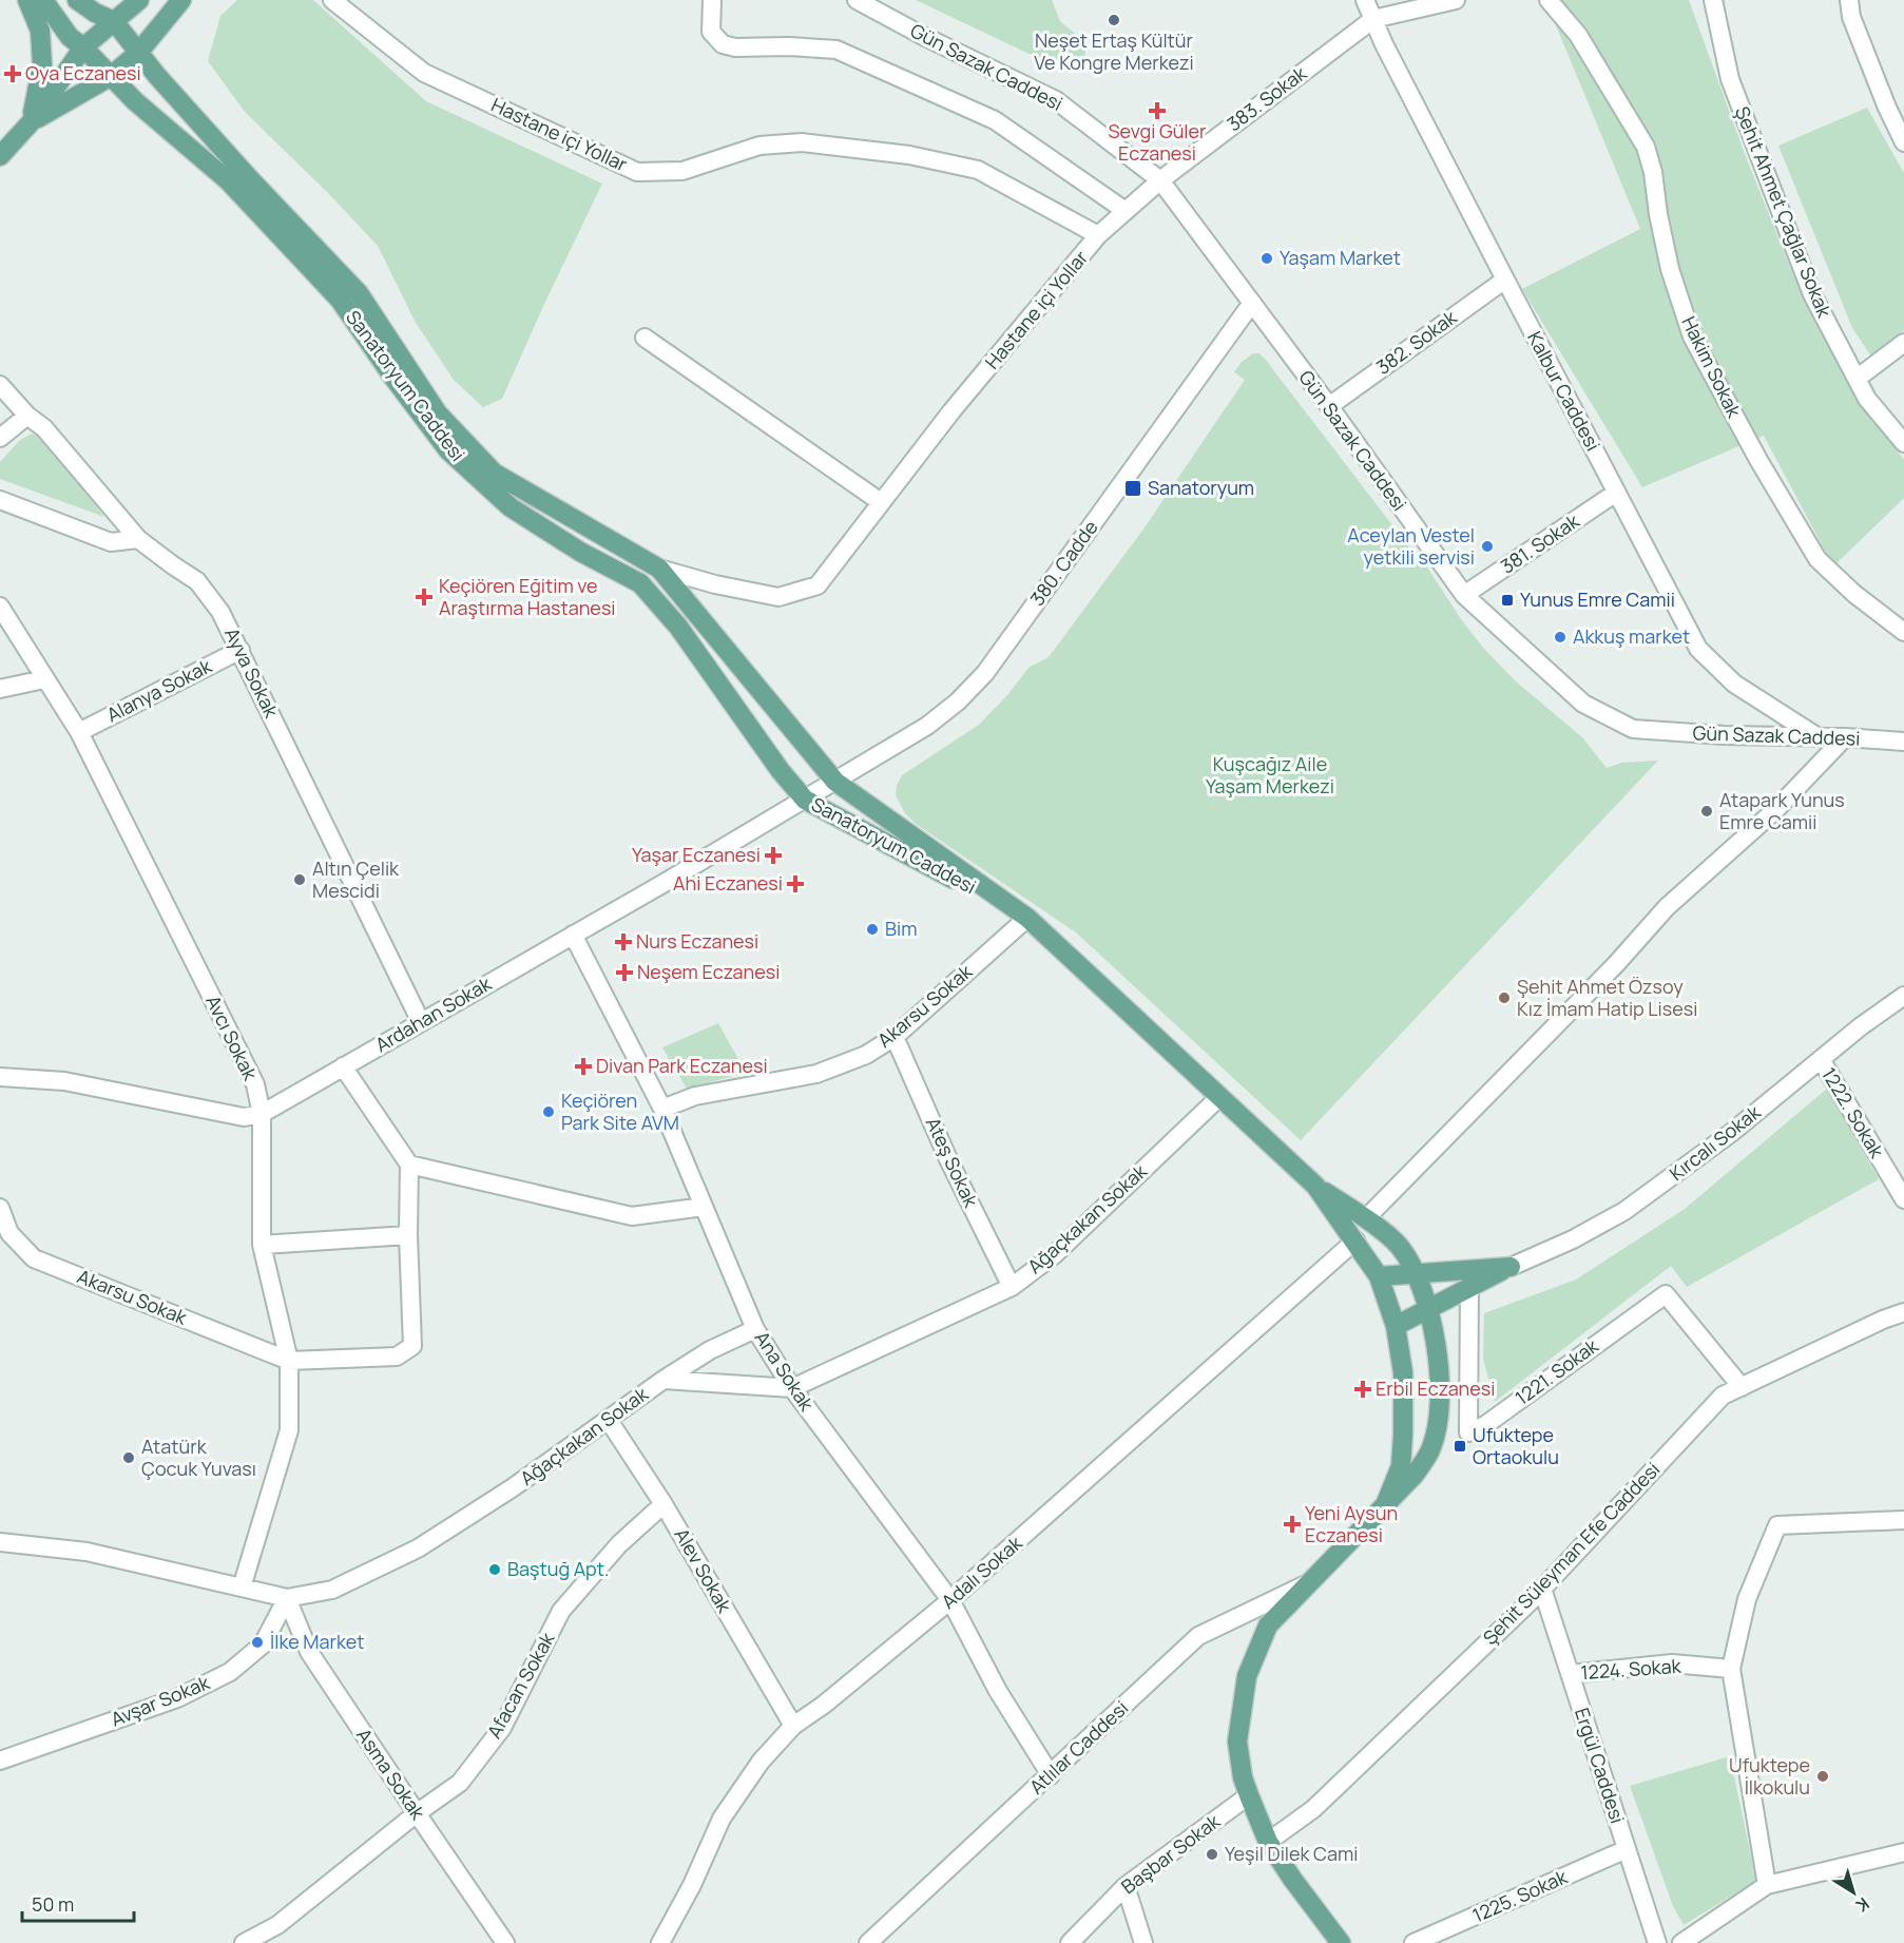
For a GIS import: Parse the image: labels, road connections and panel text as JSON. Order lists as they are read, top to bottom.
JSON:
{
  "streets": {
    "main road": ["Sanatoryum Caddesi"],
    "street": [
      "Gün Sazak Caddesi",
      "383. Sokak",
      "Hastane içi Yollar",
      "Şehit Ahmet Çağlar Sokak",
      "382. Sokak",
      "Hakim Sokak",
      "Kalbur Caddesi",
      "381. Sokak",
      "380. Cadde",
      "Ayva Sokak",
      "Alanya Sokak",
      "Akarsu Sokak",
      "Ardahan Sokak",
      "Avcı Sokak",
      "1222. Sokak",
      "Kırcalı Sokak",
      "Ateş Sokak",
      "Ağaçkakan Sokak",
      "Ana Sokak",
      "1221. Sokak",
      "Şehit Süleyman Efe Caddesi",
      "Alev Sokak",
      "Adalı Sokak",
      "1224. Sokak",
      "Afacan Sokak",
      "Avşar Sokak",
      "Atlılar Caddesi",
      "Ergül Caddesi",
      "Asma Sokak",
      "Başbar Sokak",
      "1225. Sokak"
    ]
  },
  "crossings": [
    ["Gün Sazak Caddesi", "383. Sokak"],
    ["Gün Sazak Caddesi", "Hastane içi Yollar"],
    ["Gün Sazak Caddesi", "382. Sokak"],
    ["Gün Sazak Caddesi", "Kalbur Caddesi"],
    ["Gün Sazak Caddesi", "381. Sokak"],
    ["Gün Sazak Caddesi", "380. Cadde"],
    ["383. Sokak", "Hastane içi Yollar"],
    ["383. Sokak", "Kalbur Caddesi"],
    ["Hastane içi Yollar", "Sanatoryum Caddesi"],
    ["382. Sokak", "Kalbur Caddesi"],
    ["Sanatoryum Caddesi", "380. Cadde"],
    ["Sanatoryum Caddesi", "Akarsu Sokak"],
    ["Sanatoryum Caddesi", "Ardahan Sokak"],
    ["Sanatoryum Caddesi", "Ağaçkakan Sokak"],
    ["Sanatoryum Caddesi", "Adalı Sokak"],
    ["Kalbur Caddesi", "381. Sokak"],
    ["380. Cadde", "Ardahan Sokak"],
    ["Ayva Sokak", "Alanya Sokak"],
    ["Ayva Sokak", "Ardahan Sokak"],
    ["Alanya Sokak", "Avcı Sokak"],
    ["Akarsu Sokak", "Avcı Sokak"],
    ["Akarsu Sokak", "Ateş Sokak"],
    ["Akarsu Sokak", "Ana Sokak"],
    ["Ardahan Sokak", "Avcı Sokak"],
    ["Ardahan Sokak", "Ana Sokak"],
    ["Avcı Sokak", "Ağaçkakan Sokak"],
    ["1222. Sokak", "Kırcalı Sokak"],
    ["Ateş Sokak", "Ağaçkakan Sokak"],
    ["Ağaçkakan Sokak", "Ana Sokak"],
    ["Ağaçkakan Sokak", "Alev Sokak"],
    ["Ağaçkakan Sokak", "Avşar Sokak"],
    ["Ağaçkakan Sokak", "Asma Sokak"],
    ["Ana Sokak", "Adalı Sokak"],
    ["Ana Sokak", "Atlılar Caddesi"],
    ["1221. Sokak", "Şehit Süleyman Efe Caddesi"],
    ["Şehit Süleyman Efe Caddesi", "Ergül Caddesi"],
    ["Alev Sokak", "Adalı Sokak"],
    ["Alev Sokak", "Afacan Sokak"],
    ["1224. Sokak", "Ergül Caddesi"],
    ["Afacan Sokak", "Asma Sokak"],
    ["Avşar Sokak", "Asma Sokak"],
    ["Ergül Caddesi", "1225. Sokak"]
  ],
  "parks": ["Kuşcağız Aile Yaşam Merkezi"],
  "places": {
    "other": [
      "Neşet Ertaş Kültür Ve Kongre Merkezi",
      "Yaşam Market",
      "Aceylan Vestel yetkili servisi",
      "Akkuş market",
      "Atapark Yunus Emre Camii",
      "Altın Çelik Mescidi",
      "Bim",
      "Şehit Ahmet Özsoy Kız İmam Hatip Lisesi",
      "Keçiören Park Site AVM",
      "Atatürk Çocuk Yuvası",
      "Baştuğ Apt.",
      "İlke Market",
      "Ufuktepe İlkokulu",
      "Yeşil Dilek Cami"
    ],
    "health": [
      "Oya Eczanesi",
      "Sevgi Güler Eczanesi",
      "Keçiören Eğitim ve Araştırma Hastanesi",
      "Yaşar Eczanesi",
      "Ahi Eczanesi",
      "Nurs Eczanesi",
      "Neşem Eczanesi",
      "Divan Park Eczanesi",
      "Erbil Eczanesi",
      "Yeni Aysun Eczanesi"
    ],
    "transit": ["Sanatoryum", "Yunus Emre Camii", "Ufuktepe Ortaokulu"]
  },
  "scale_bar": "50 m",
  "north": "bottom right"
}
